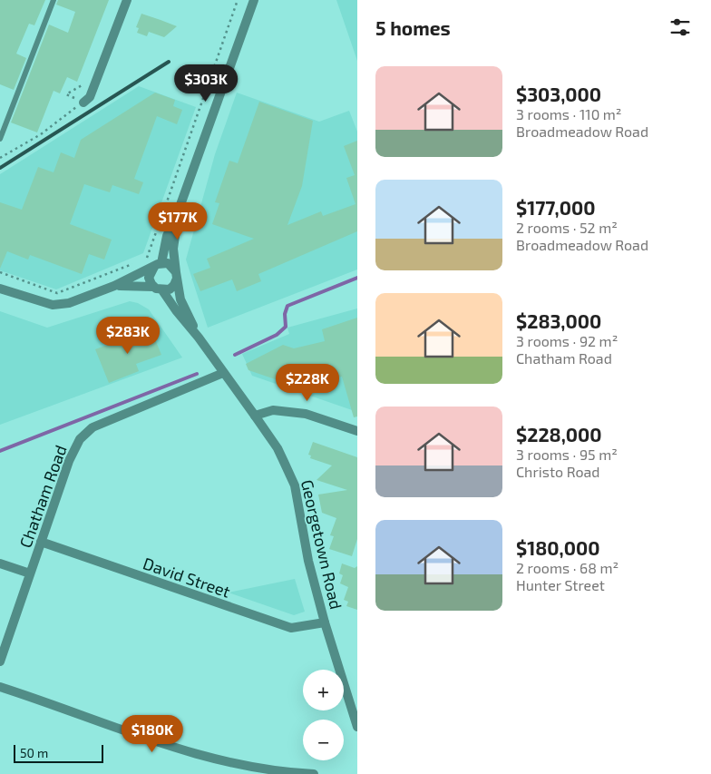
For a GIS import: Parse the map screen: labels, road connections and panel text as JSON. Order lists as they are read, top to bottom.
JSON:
{
  "streets": {
    "street": ["Chatham Road", "Georgetown Road", "David Street"]
  },
  "crossings": [
    ["Chatham Road", "Georgetown Road"],
    ["Chatham Road", "David Street"],
    ["Georgetown Road", "David Street"]
  ],
  "scale_bar": "50 m",
  "page": {
    "heading": "5 homes",
    "list": [
      {
        "name": "$303,000",
        "note": "3 rooms · 110 m² · Broadmeadow Road"
      },
      {
        "name": "$177,000",
        "note": "2 rooms · 52 m² · Broadmeadow Road"
      },
      {
        "name": "$283,000",
        "note": "3 rooms · 92 m² · Chatham Road"
      },
      {
        "name": "$228,000",
        "note": "3 rooms · 95 m² · Christo Road"
      },
      {
        "name": "$180,000",
        "note": "2 rooms · 68 m² · Hunter Street"
      }
    ],
    "price": [
      "$303K",
      "$177K",
      "$283K",
      "$228K",
      "$180K"
    ],
    "map_buttons": ["+", "−"],
    "scale": "50 m"
  }
}
